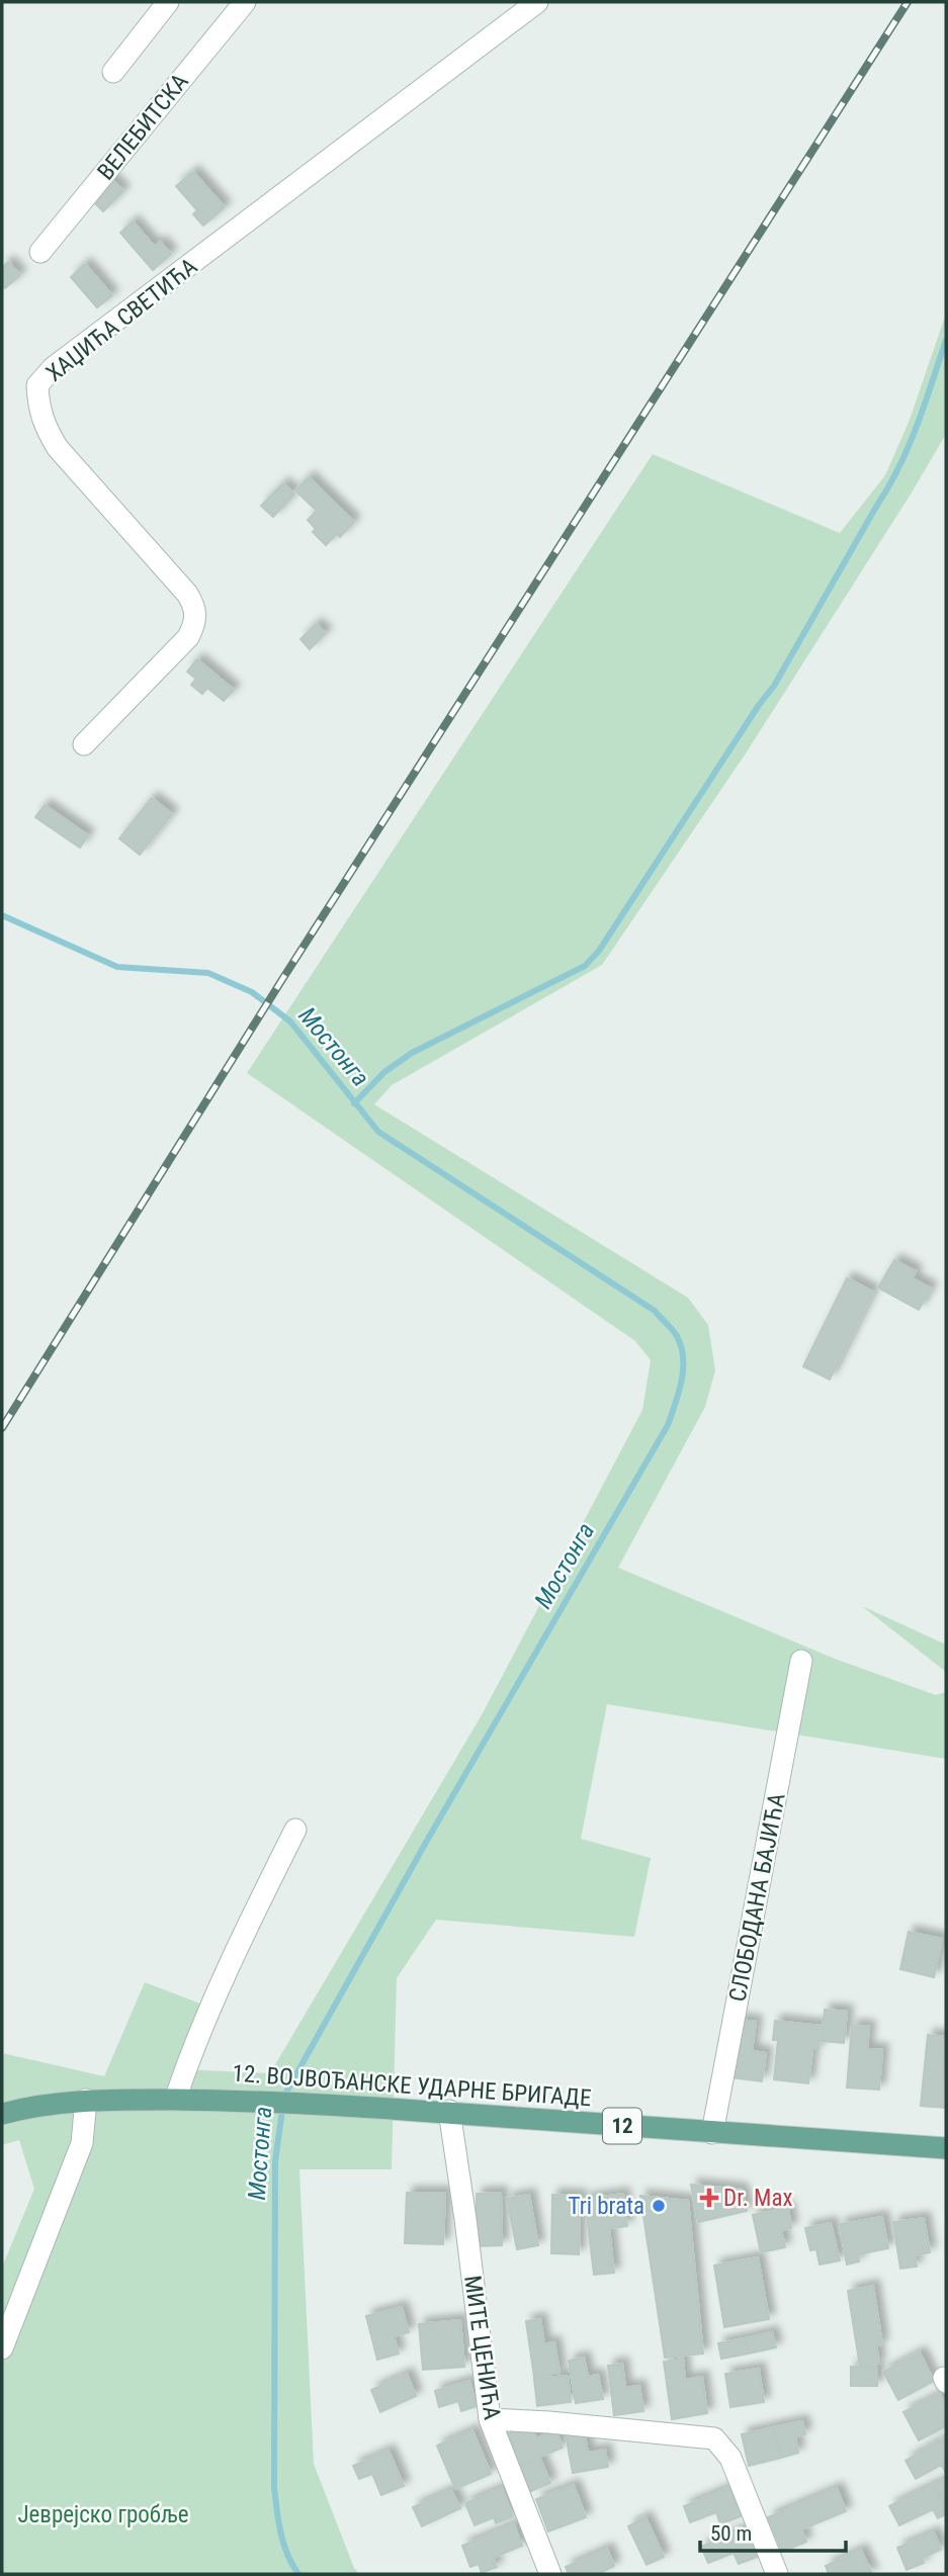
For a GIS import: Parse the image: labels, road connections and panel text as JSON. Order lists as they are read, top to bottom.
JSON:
{
  "streets": {
    "main road": ["12. ВОЈВОЂАНСКЕ УДАРНЕ БРИГАДЕ", "12"],
    "street": [
      "ВЕЛЕБИТСКА",
      "ХАЏИЋА СВЕТИЋА",
      "СЛОБОДАНА БАЈИЋА",
      "МИТЕ ЦЕНИЋА"
    ]
  },
  "crossings": [
    ["СЛОБОДАНА БАЈИЋА", "12. ВОЈВОЂАНСКЕ УДАРНЕ БРИГАДЕ"],
    ["12. ВОЈВОЂАНСКЕ УДАРНЕ БРИГАДЕ", "МИТЕ ЦЕНИЋА"]
  ],
  "water": ["Мостонга"],
  "parks": ["Јеврејско гробље"],
  "places": {
    "health": ["Dr. Max"],
    "other": ["Tri brata"]
  },
  "scale_bar": "50 m"
}
